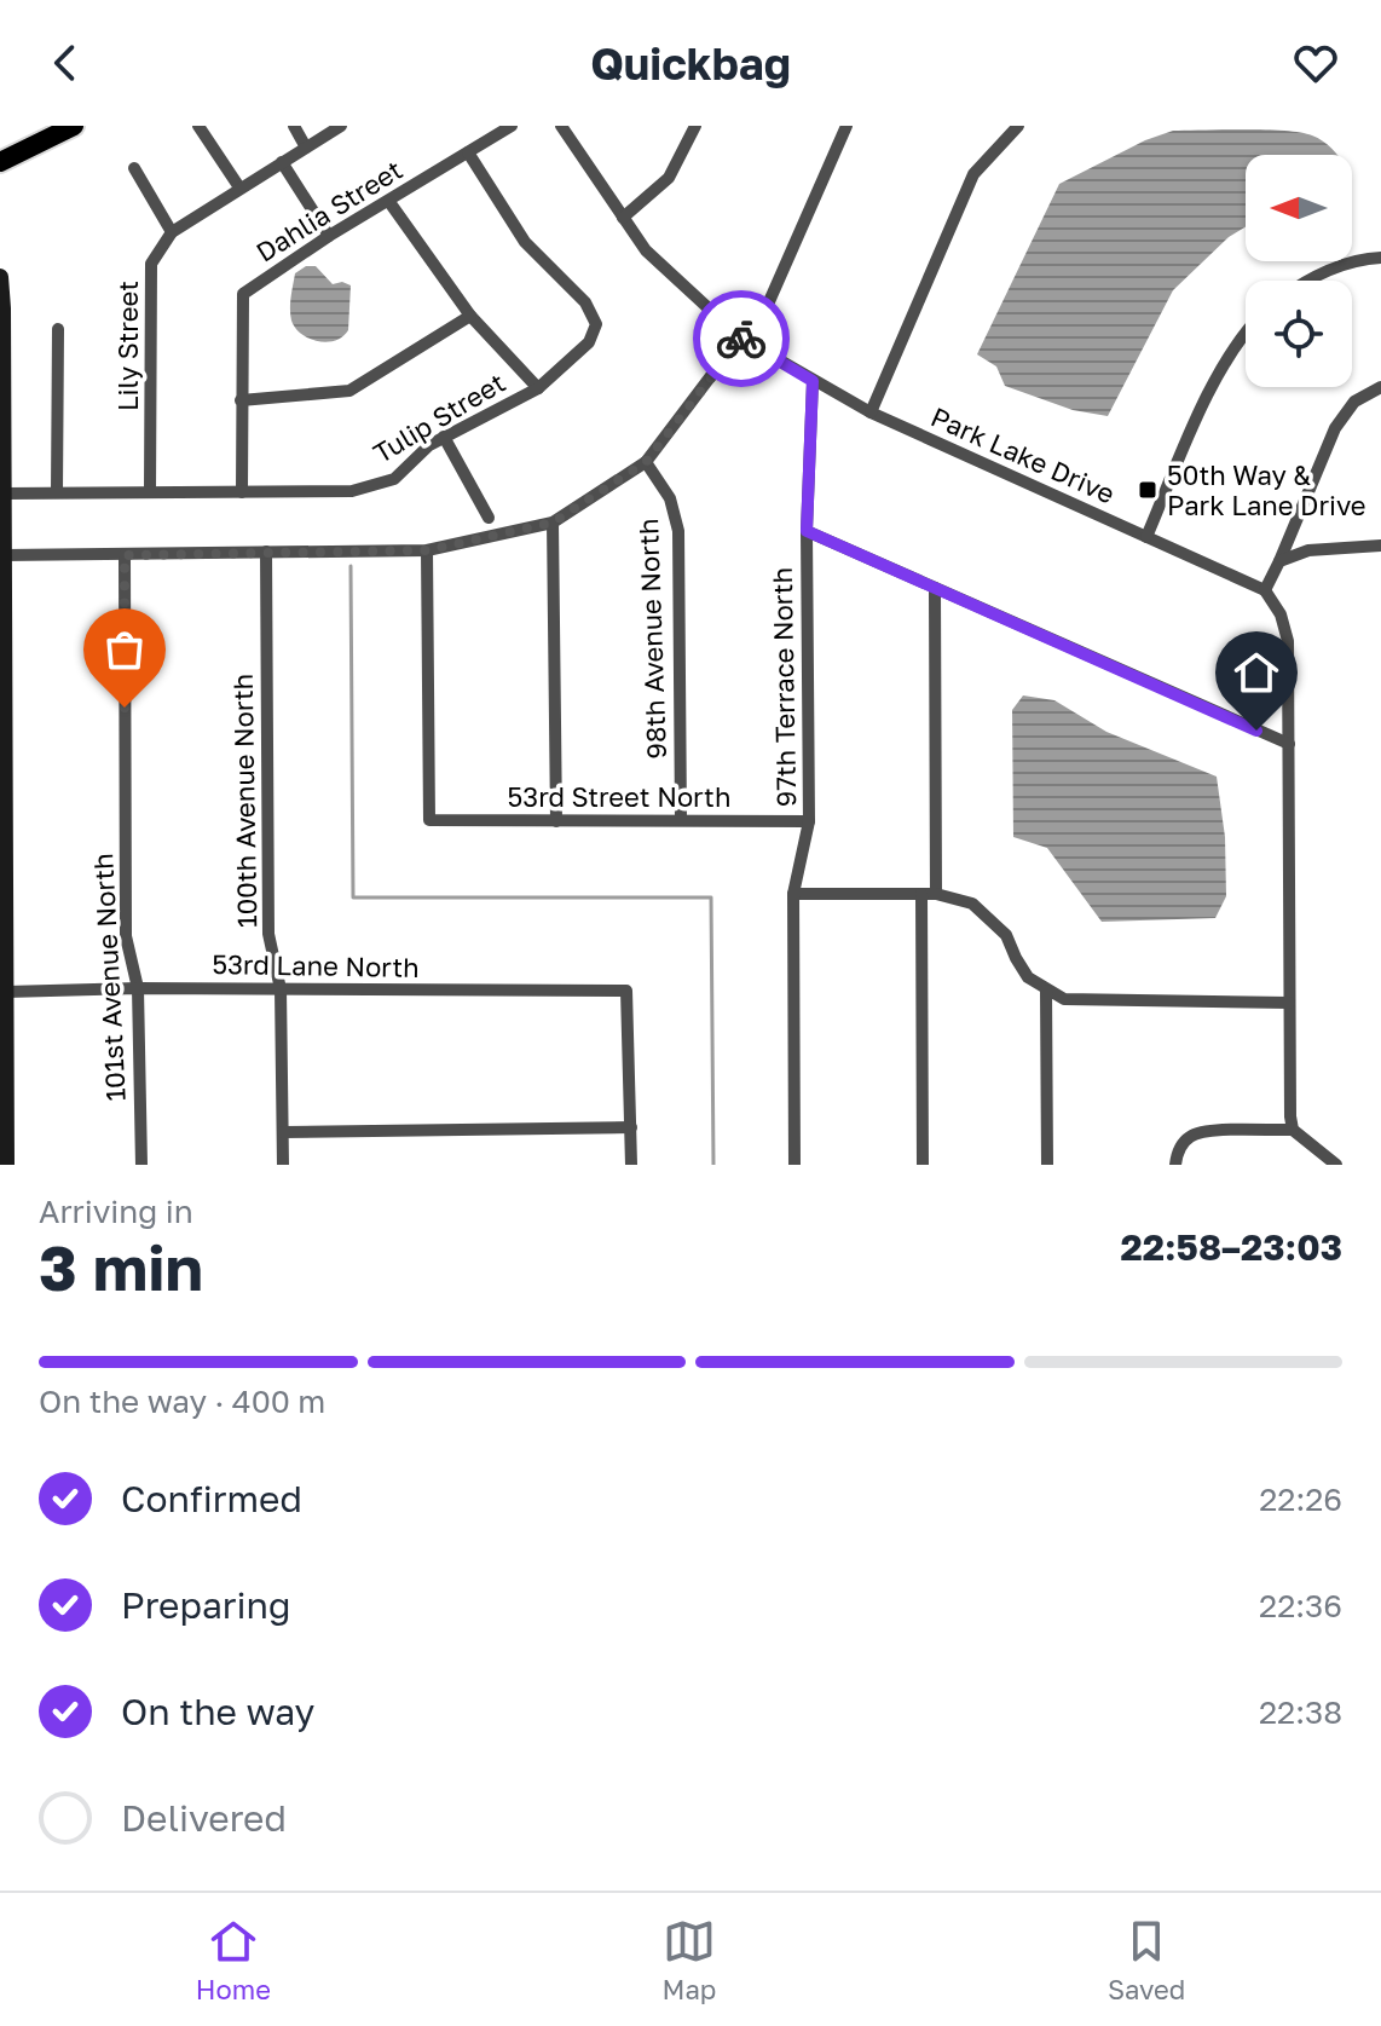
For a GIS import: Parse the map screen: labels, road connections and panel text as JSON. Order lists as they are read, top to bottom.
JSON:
{
  "streets": {
    "street": [
      "Dahlia Street",
      "Lily Street",
      "Tulip Street",
      "Park Lake Drive",
      "98th Avenue North",
      "97th Terrace North",
      "53rd Street North",
      "100th Avenue North",
      "53rd Lane North",
      "101st Avenue North"
    ]
  },
  "crossings": [
    ["Dahlia Street", "Tulip Street"],
    ["Lily Street", "Tulip Street"],
    ["Park Lake Drive", "97th Terrace North"],
    ["98th Avenue North", "53rd Street North"],
    ["97th Terrace North", "53rd Street North"],
    ["100th Avenue North", "53rd Lane North"],
    ["53rd Lane North", "101st Avenue North"]
  ],
  "places": {
    "transit": ["50th Way & Park Lane Drive"]
  },
  "north": "left",
  "page": {
    "header": "Quickbag",
    "heading": ["3 min", "Arriving in", "22:58–23:03"],
    "bar": "On the way · 400 m",
    "list": [
      ["Confirmed", "22:26"],
      ["Preparing", "22:36"],
      ["On the way", "22:38"],
      "Delivered"
    ],
    "tabs": ["Home", "Map", "Saved"]
  }
}
